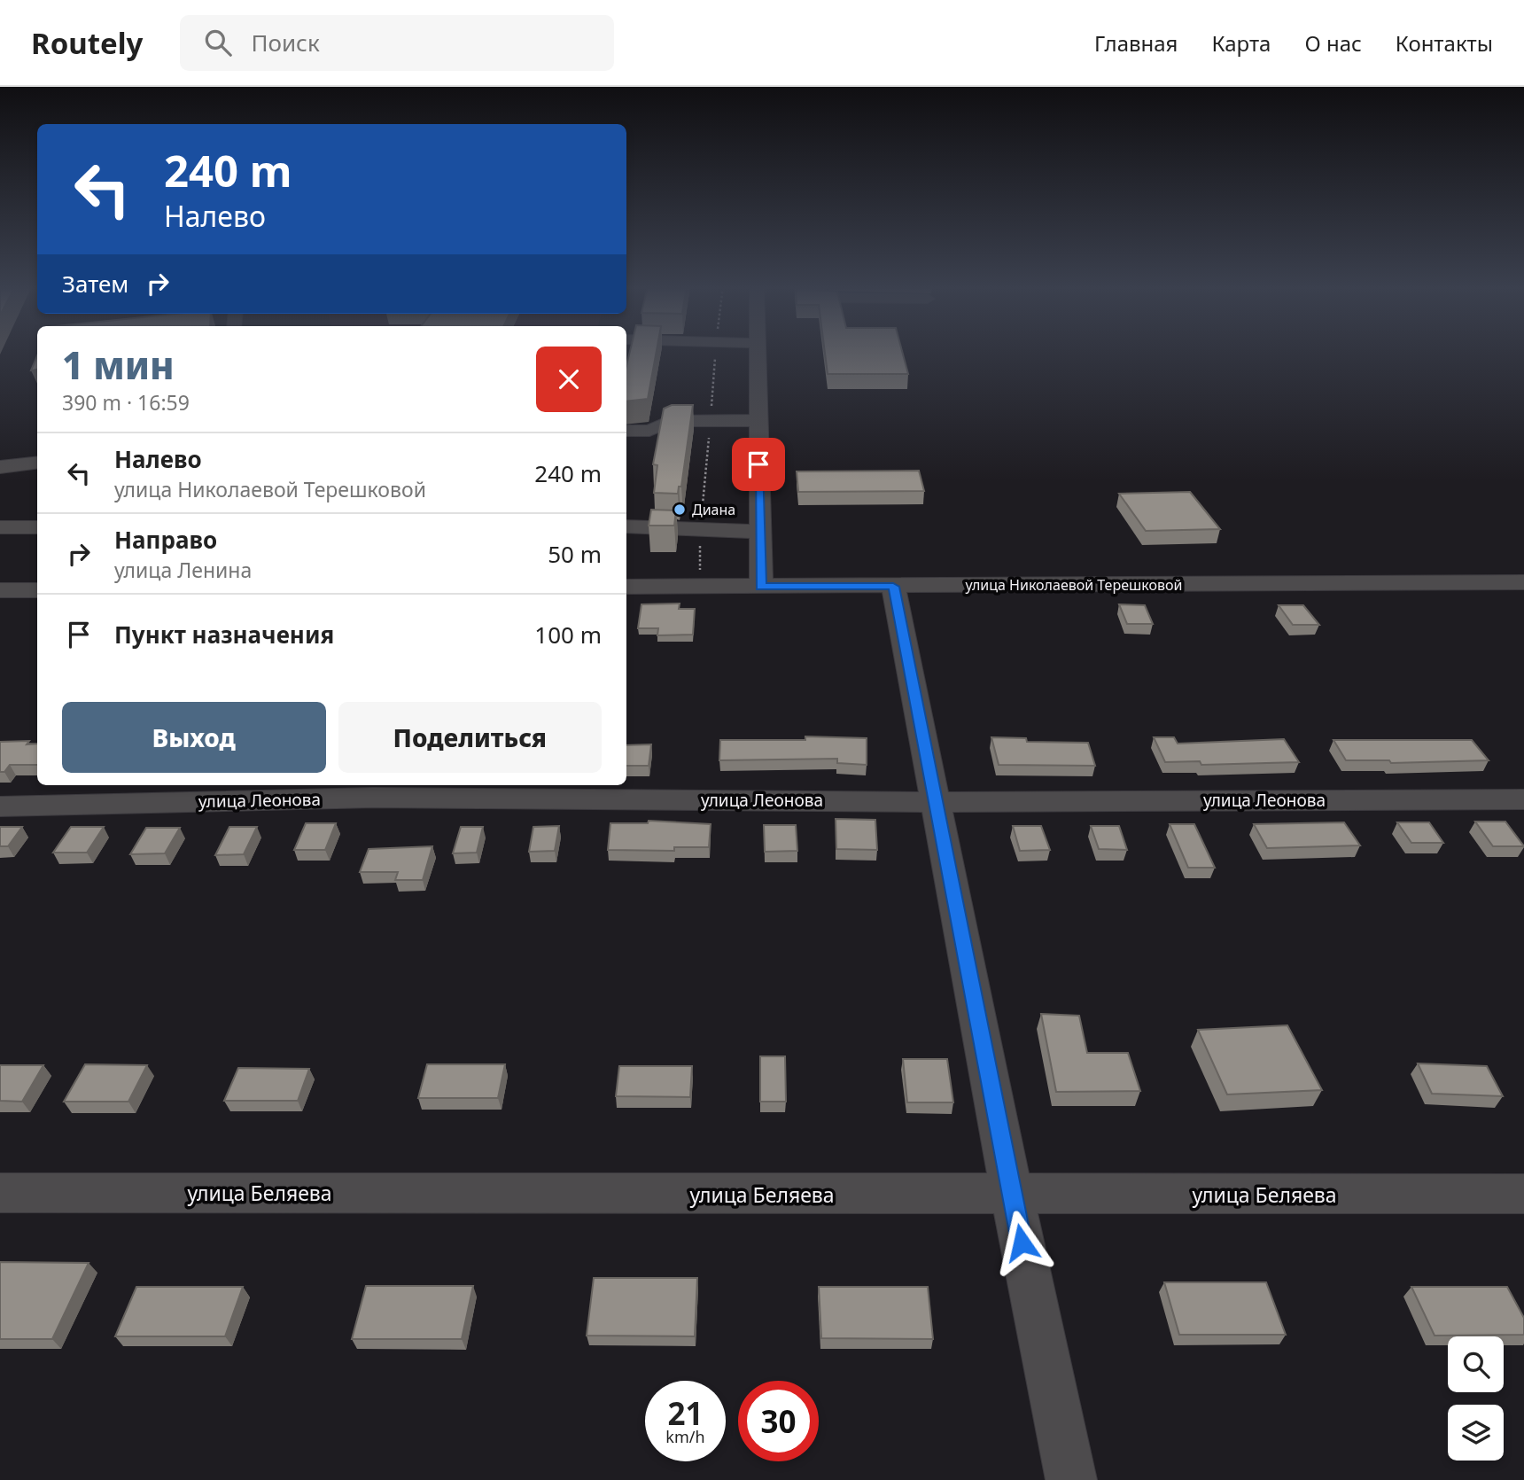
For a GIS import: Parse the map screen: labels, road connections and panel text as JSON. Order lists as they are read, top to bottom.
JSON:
{
  "streets": {
    "street": ["улица Николаевой Терешковой", "улица Леонова", "улица Беляева"]
  },
  "places": ["Диана"],
  "page": {
    "header": "Routely",
    "search": "Поиск",
    "nav": [
      "Главная",
      "Карта",
      "О нас",
      "Контакты"
    ],
    "turn": ["240 m", "Налево"],
    "then": "Затем",
    "heading": ["1 мин", "390 m · 16:59"],
    "list": [
      {
        "name": "Налево",
        "note": "улица Николаевой Терешковой",
        "value": "240 m"
      },
      {
        "name": "Направо",
        "note": "улица Ленина",
        "value": "50 m"
      },
      {
        "name": "Пункт назначения",
        "value": "100 m"
      }
    ],
    "buttons": ["Выход", "Поделиться"],
    "speed": "21 km/h",
    "limit": "30"
  }
}
